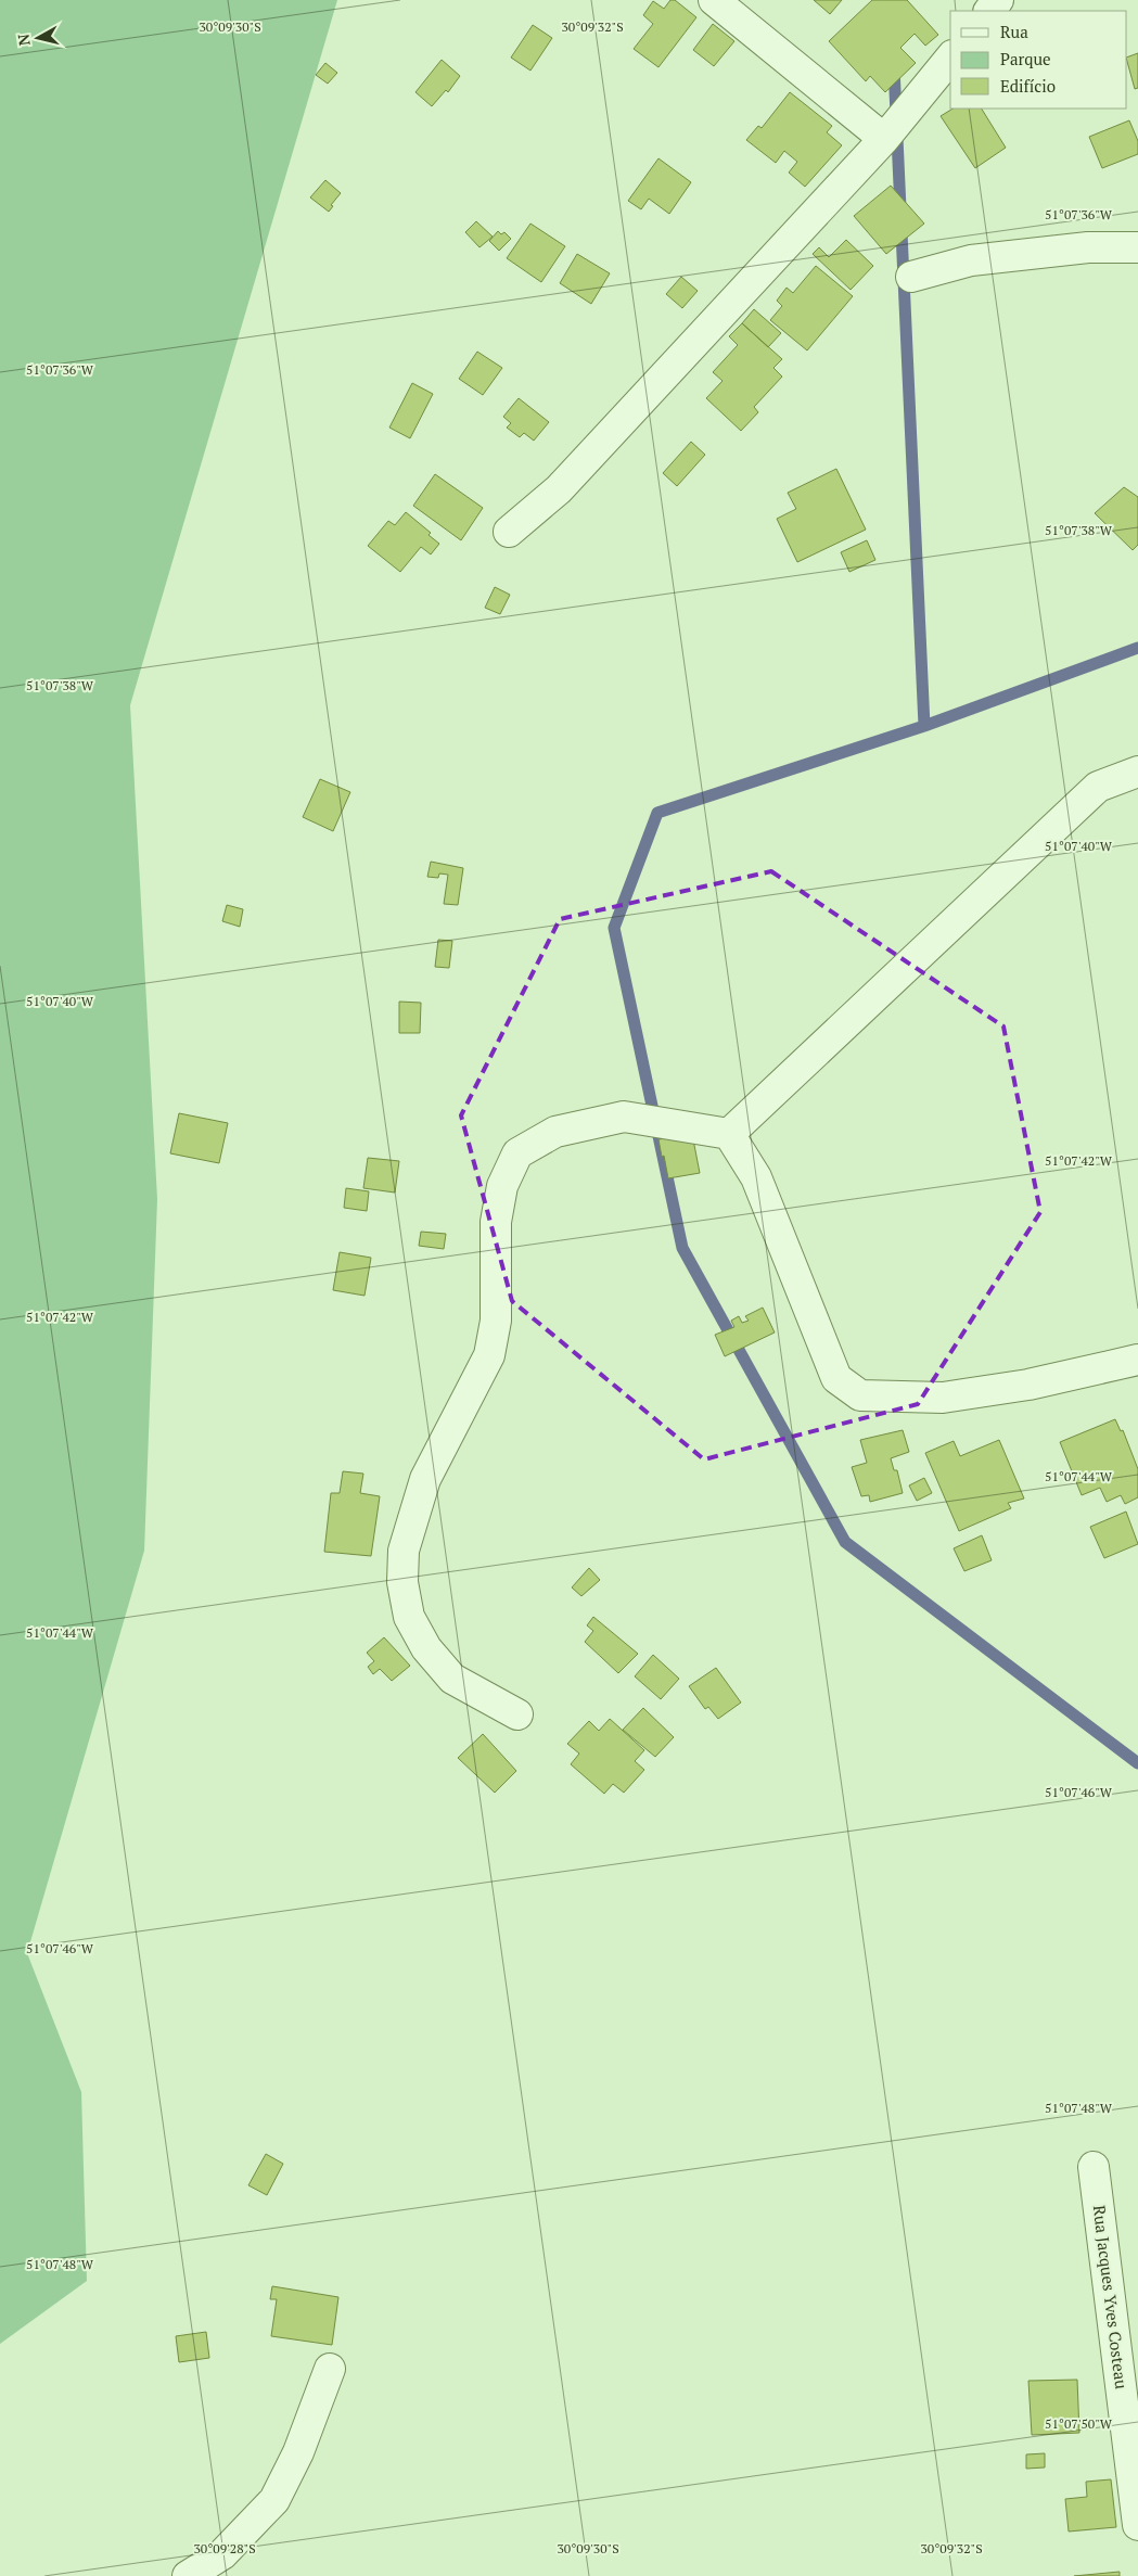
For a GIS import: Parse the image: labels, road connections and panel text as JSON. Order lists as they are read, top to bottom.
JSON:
{
  "streets": {
    "street": ["Rua Jacques Yves Costeau"]
  },
  "legend": ["Rua", "Parque", "Edifício"],
  "north": "left",
  "coordinates": [
    "30°09'30\"S",
    "30°09'32\"S",
    "51°07'36\"W",
    "51°07'38\"W",
    "51°07'40\"W",
    "51°07'42\"W",
    "51°07'44\"W",
    "51°07'46\"W",
    "51°07'48\"W",
    "51°07'50\"W",
    "30°09'28\"S"
  ]
}
